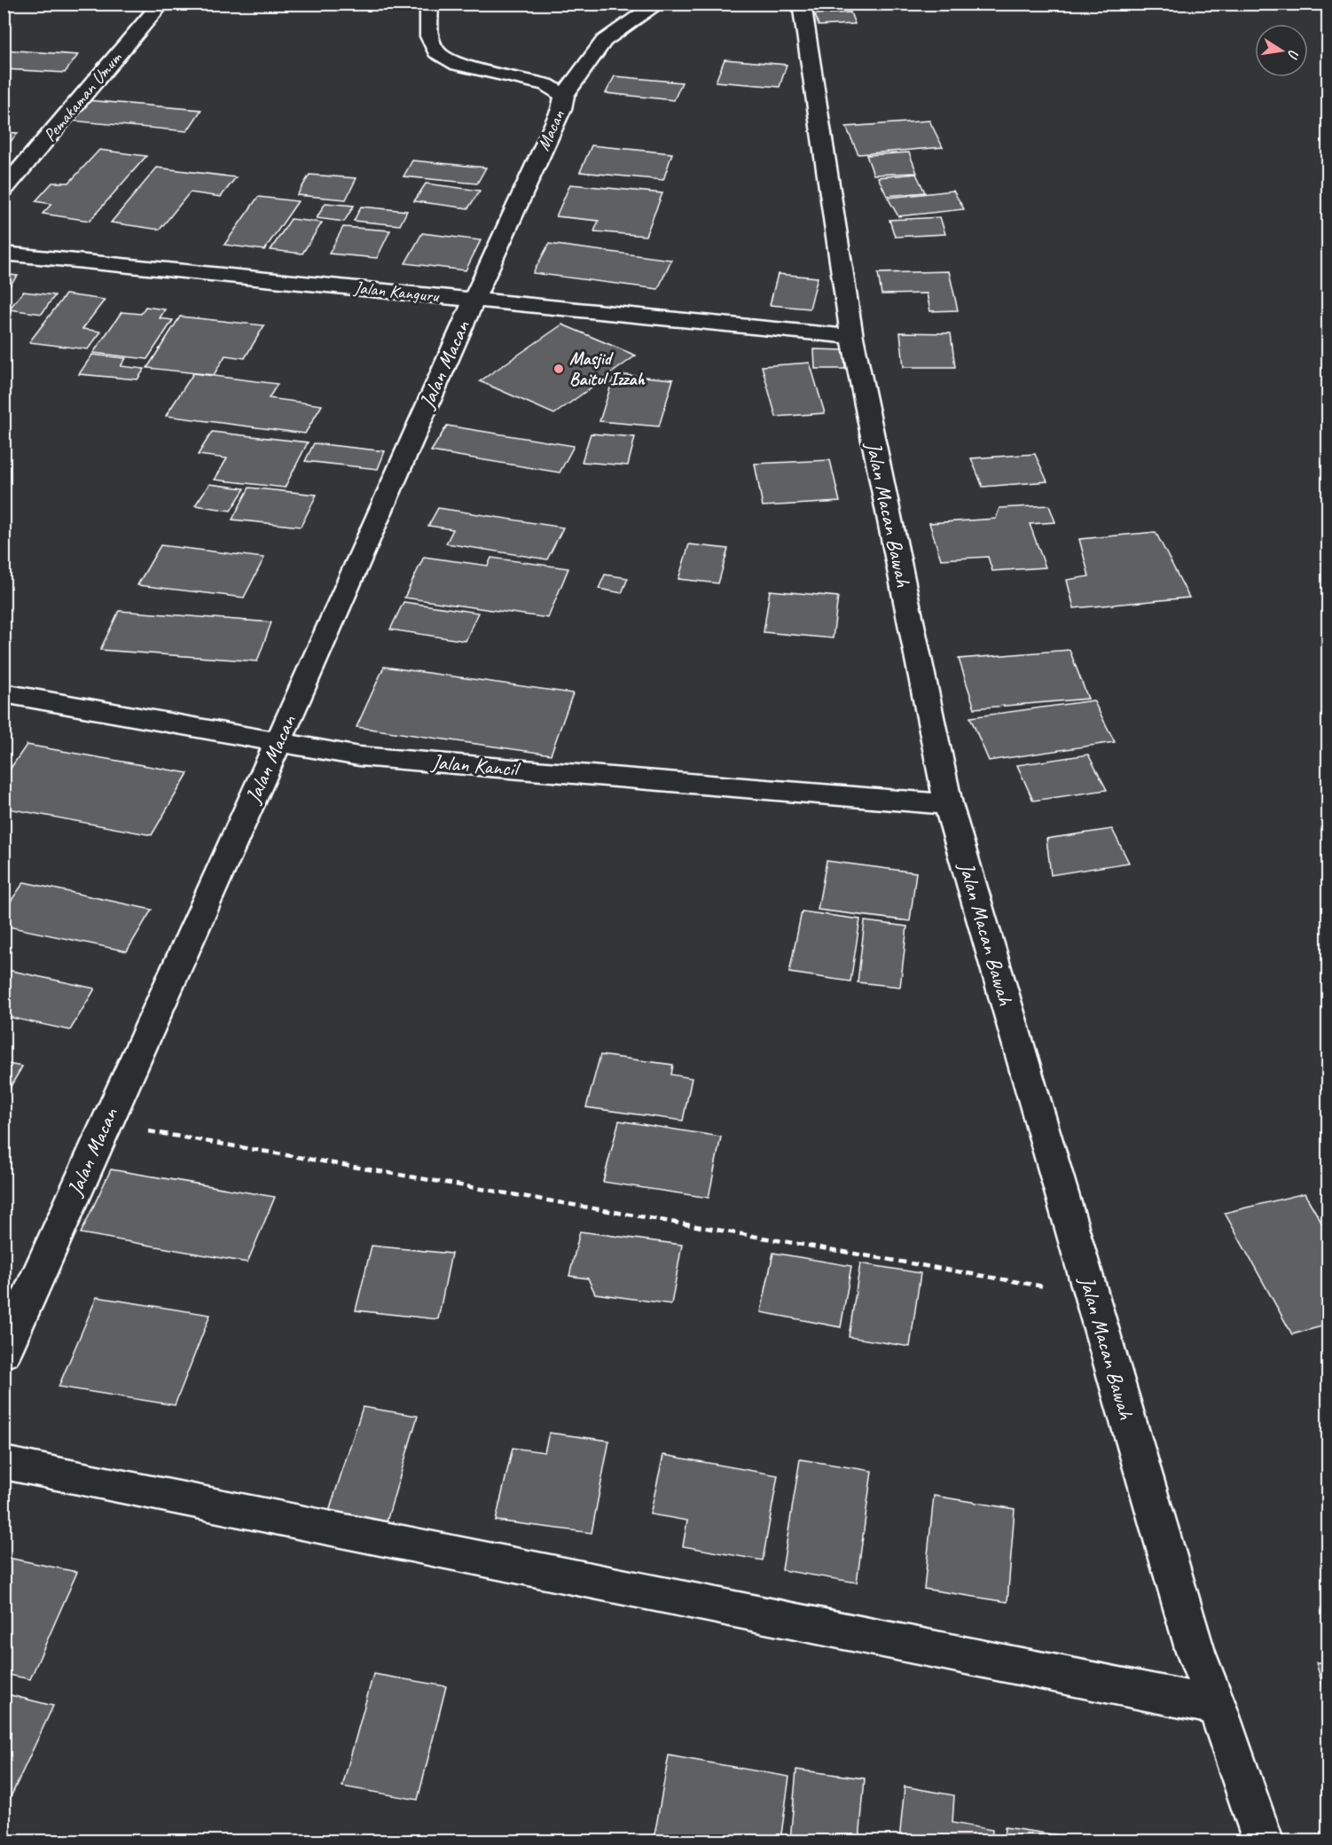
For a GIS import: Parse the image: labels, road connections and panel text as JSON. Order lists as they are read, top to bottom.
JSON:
{
  "streets": {
    "street": [
      "Pemakaman Umum",
      "Macan",
      "Jalan Kanguru",
      "Jalan Macan",
      "Jalan Macan Bawah",
      "Jalan Kancil"
    ]
  },
  "crossings": [
    ["Macan", "Jalan Macan"],
    ["Jalan Kanguru", "Jalan Macan"],
    ["Jalan Kanguru", "Jalan Macan Bawah"],
    ["Jalan Macan", "Jalan Kancil"],
    ["Jalan Macan Bawah", "Jalan Kancil"]
  ],
  "places": ["Masjid Baitul Izzah"],
  "north": "right"
}
